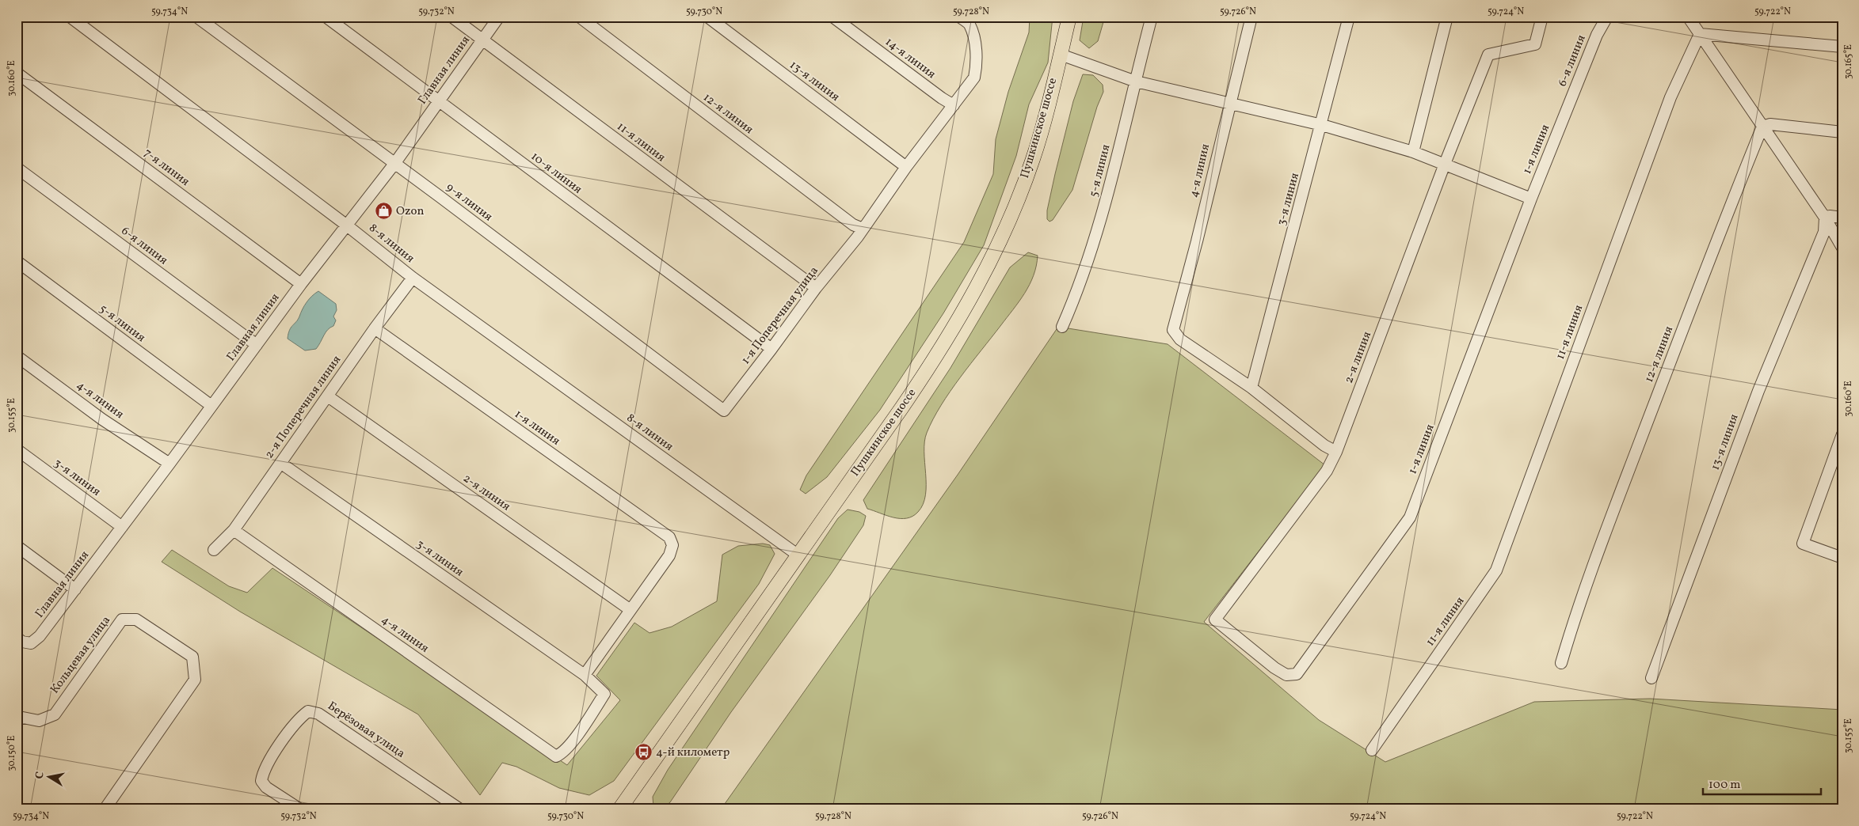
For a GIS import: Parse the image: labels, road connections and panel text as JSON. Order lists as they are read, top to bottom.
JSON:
{
  "streets": {
    "main road": ["Пушкинское шоссе"],
    "street": [
      "14-я линия",
      "6-я линия",
      "Главная линия",
      "13-я линия",
      "12-я линия",
      "11-я линия",
      "1-я линия",
      "7-я линия",
      "5-я линия",
      "4-я линия",
      "10-я линия",
      "3-я линия",
      "9-я линия",
      "8-я линия",
      "1-я Поперечная улица",
      "2-я линия",
      "2-я Поперечная линия",
      "Кольцевая улица",
      "Берёзовая улица"
    ]
  },
  "crossings": [
    ["14-я линия", "1-я Поперечная улица"],
    ["6-я линия", "Главная линия"],
    ["6-я линия", "1-я линия"],
    ["Главная линия", "11-я линия"],
    ["Главная линия", "7-я линия"],
    ["Главная линия", "5-я линия"],
    ["Главная линия", "4-я линия"],
    ["Главная линия", "10-я линия"],
    ["Главная линия", "3-я линия"],
    ["Главная линия", "9-я линия"],
    ["Главная линия", "8-я линия"],
    ["13-я линия", "1-я Поперечная улица"],
    ["12-я линия", "1-я Поперечная улица"],
    ["Пушкинское шоссе", "8-я линия"],
    ["11-я линия", "1-я Поперечная улица"],
    ["1-я линия", "2-я линия"],
    ["1-я линия", "2-я Поперечная линия"],
    ["4-я линия", "3-я линия"],
    ["4-я линия", "2-я Поперечная линия"],
    ["10-я линия", "1-я Поперечная улица"],
    ["3-я линия", "2-я Поперечная линия"],
    ["9-я линия", "1-я Поперечная улица"],
    ["8-я линия", "2-я Поперечная линия"],
    ["2-я линия", "2-я Поперечная линия"]
  ],
  "places": {
    "shop": ["Ozon"],
    "bus stop": ["4-й километр"]
  },
  "scale_bar": "100 m",
  "north": "left",
  "coordinates": [
    "59.734°N",
    "59.732°N",
    "59.730°N",
    "59.728°N",
    "59.726°N",
    "59.724°N",
    "59.722°N",
    "30.165°E",
    "30.160°E",
    "30.155°E",
    "30.150°E"
  ]
}
